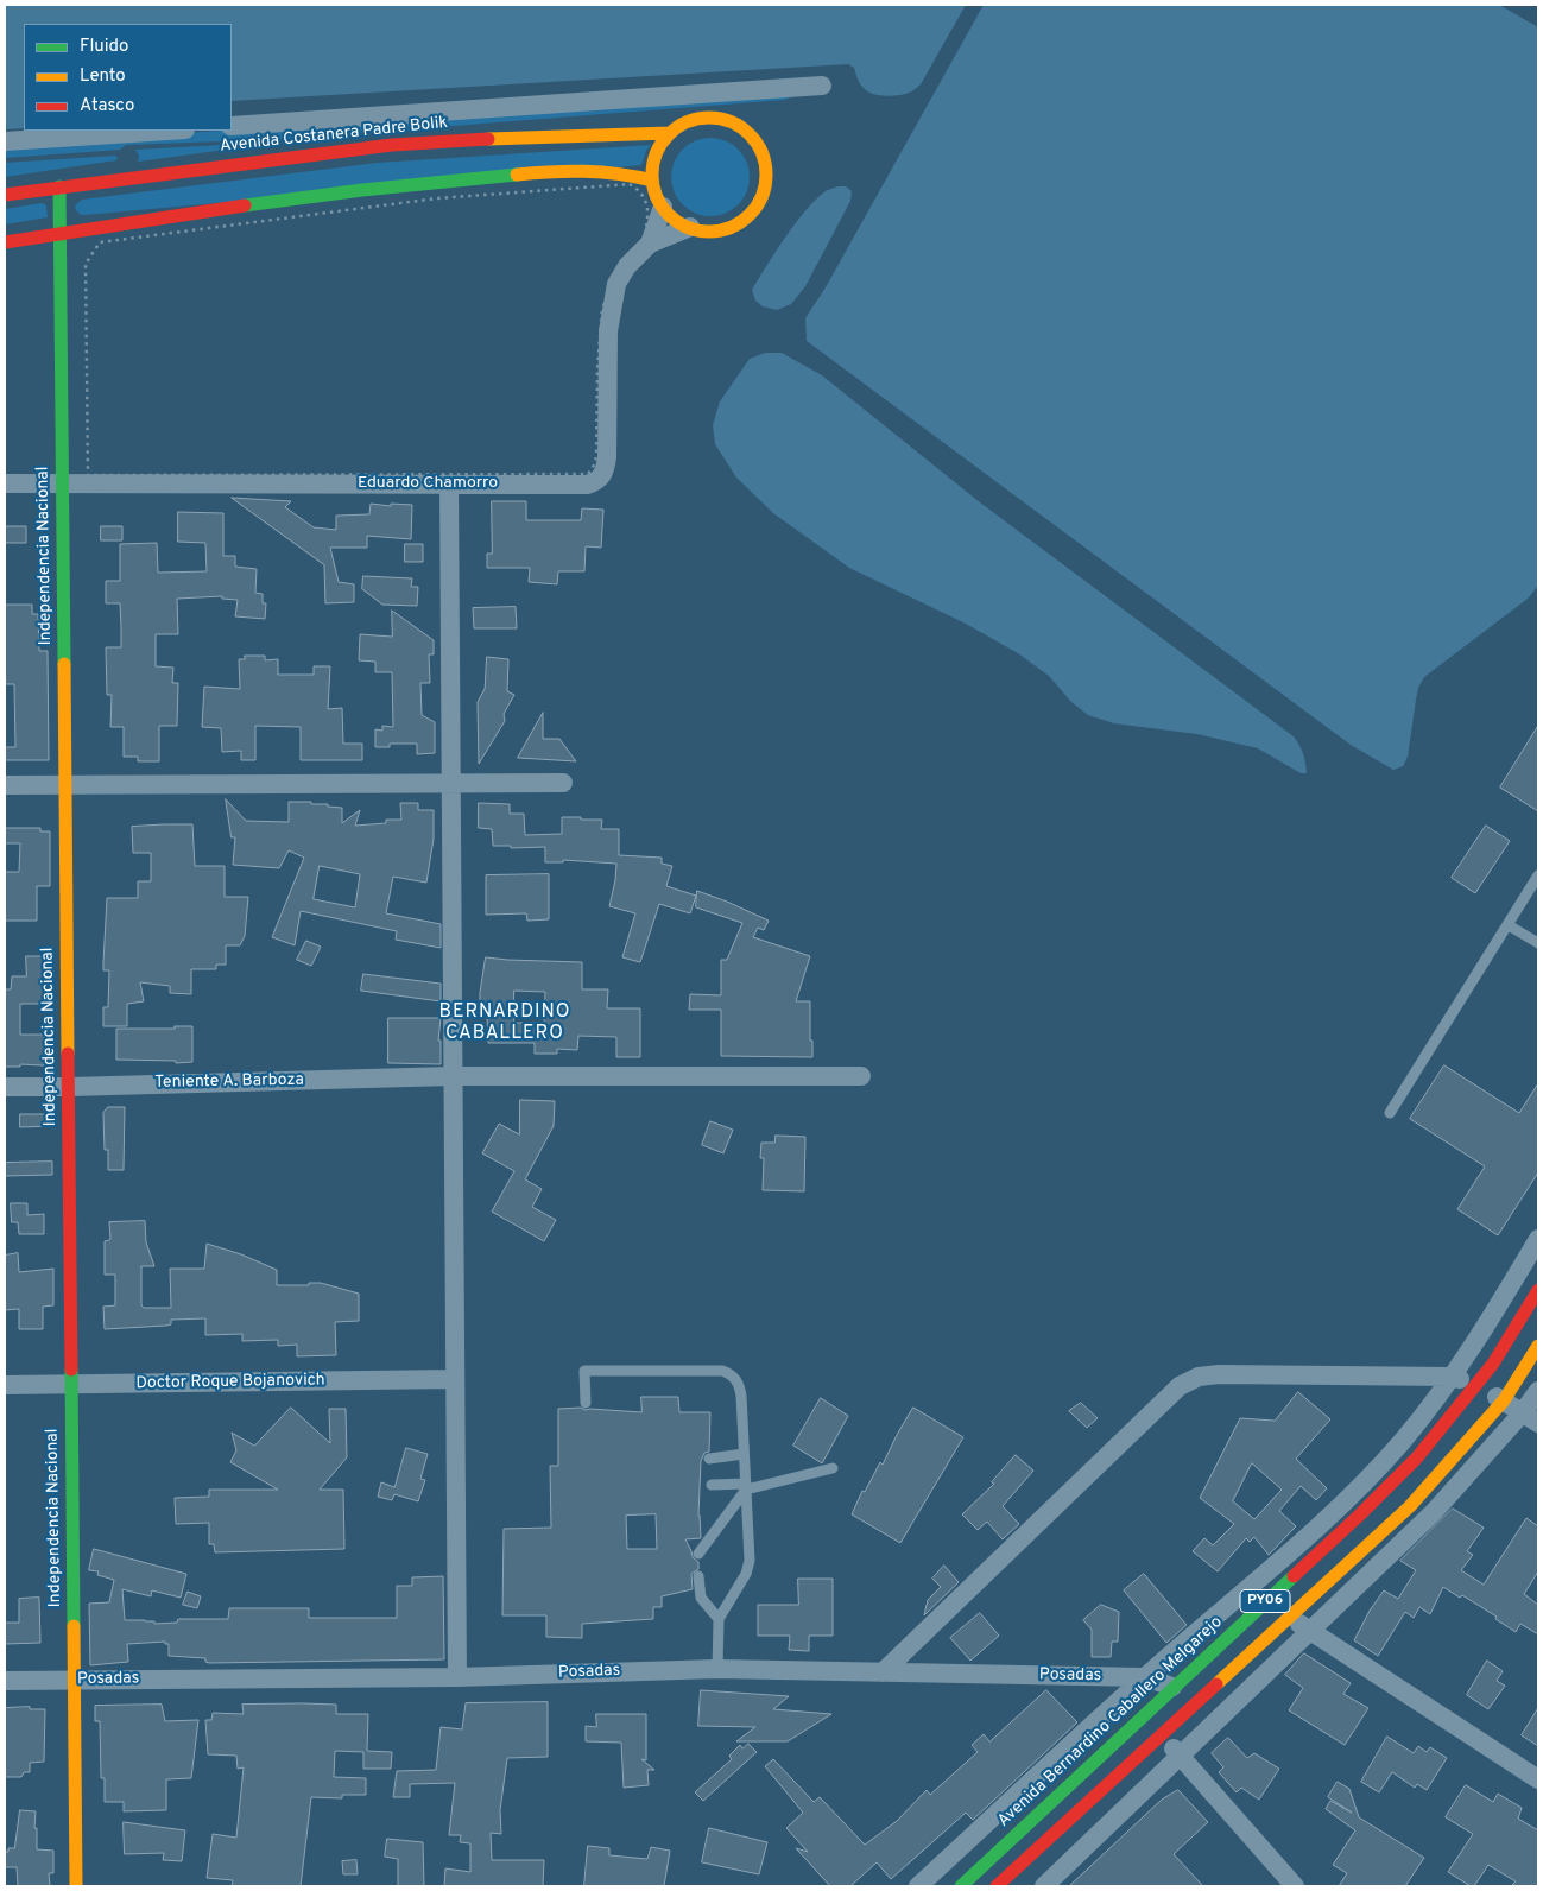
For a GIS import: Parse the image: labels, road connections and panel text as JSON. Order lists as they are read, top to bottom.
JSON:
{
  "streets": {
    "main road": [
      "Avenida Costanera Padre Bolik",
      "Independencia Nacional",
      "PY06",
      "Avenida Bernardino Caballero Melgarejo"
    ],
    "street": [
      "Eduardo Chamorro",
      "Teniente A. Barboza",
      "Doctor Roque Bojanovich",
      "Posadas"
    ]
  },
  "crossings": [
    ["Avenida Costanera Padre Bolik", "Eduardo Chamorro"],
    ["Avenida Costanera Padre Bolik", "Independencia Nacional"],
    ["Eduardo Chamorro", "Independencia Nacional"],
    ["Independencia Nacional", "Teniente A. Barboza"],
    ["Independencia Nacional", "Doctor Roque Bojanovich"],
    ["Independencia Nacional", "Posadas"],
    ["Posadas", "Avenida Bernardino Caballero Melgarejo"]
  ],
  "districts": ["BERNARDINO CABALLERO"],
  "legend": ["Fluido", "Lento", "Atasco"]
}
